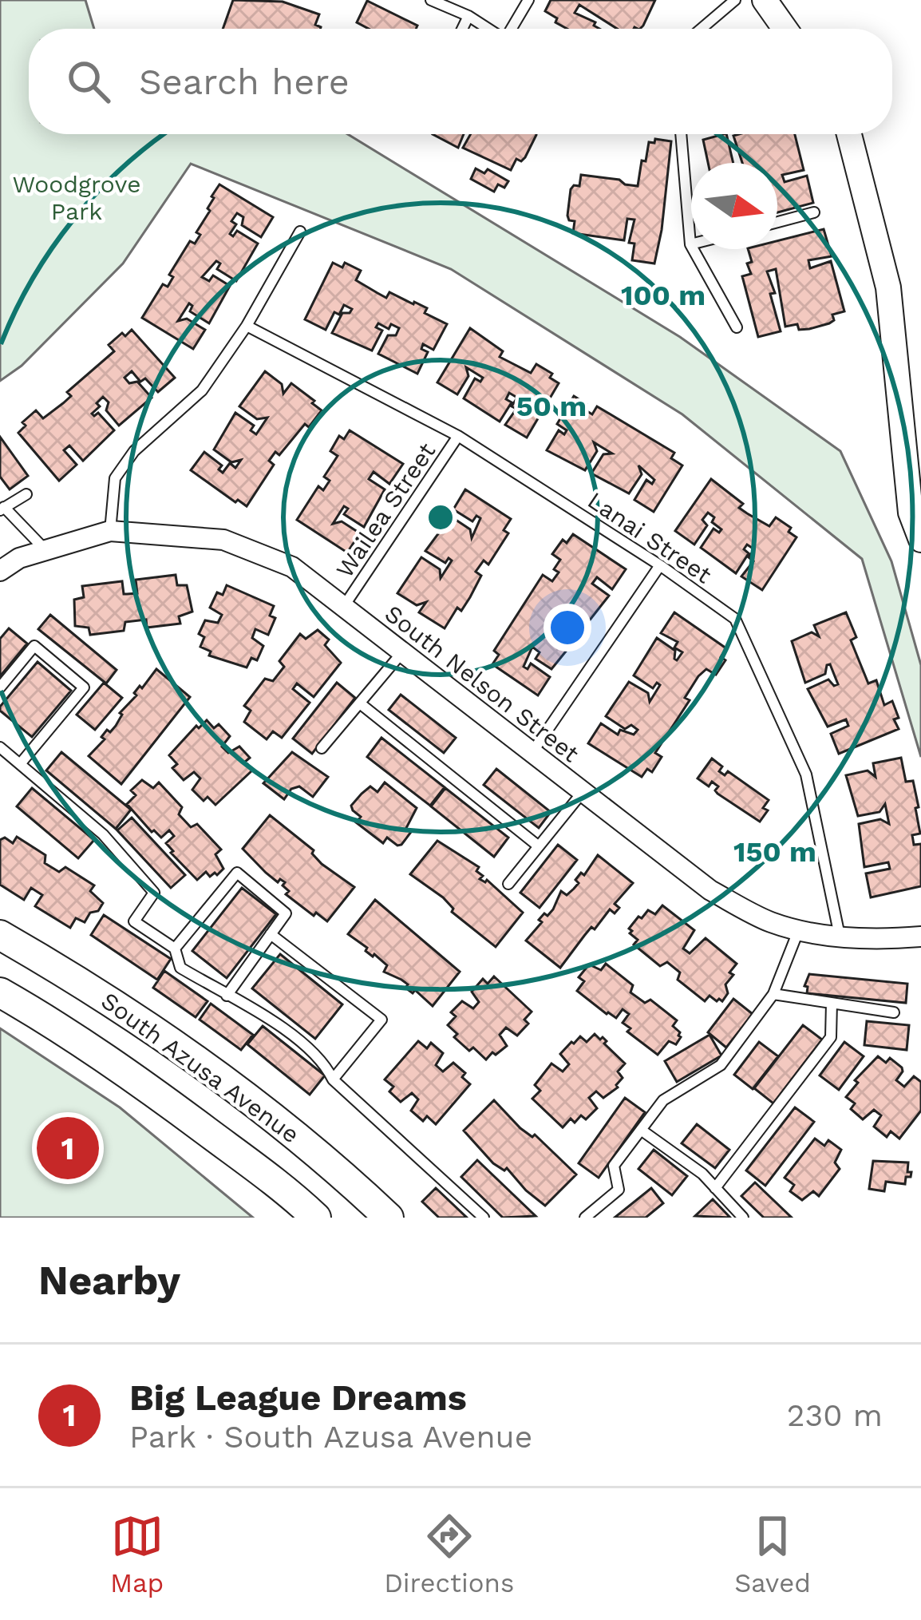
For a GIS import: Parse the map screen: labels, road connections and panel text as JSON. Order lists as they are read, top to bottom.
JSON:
{
  "streets": {
    "main road": ["South Azusa Avenue"],
    "street": ["South Nelson Street"],
    "lane": ["Wailea Street", "Lanai Street"]
  },
  "crossings": [
    ["Wailea Street", "Lanai Street"],
    ["Wailea Street", "South Nelson Street"],
    ["Lanai Street", "South Nelson Street"]
  ],
  "parks": ["Woodgrove Park"],
  "north": "right",
  "page": {
    "search": "Search here",
    "pins": "1",
    "heading": "Nearby",
    "list": [
      {
        "mark": "1",
        "name": "Big League Dreams",
        "note": "Park · South Azusa Avenue",
        "value": "230 m"
      }
    ],
    "nav": ["Map", "Directions", "Saved"]
  },
  "rings": ["100 m", "50 m", "150 m"]
}
